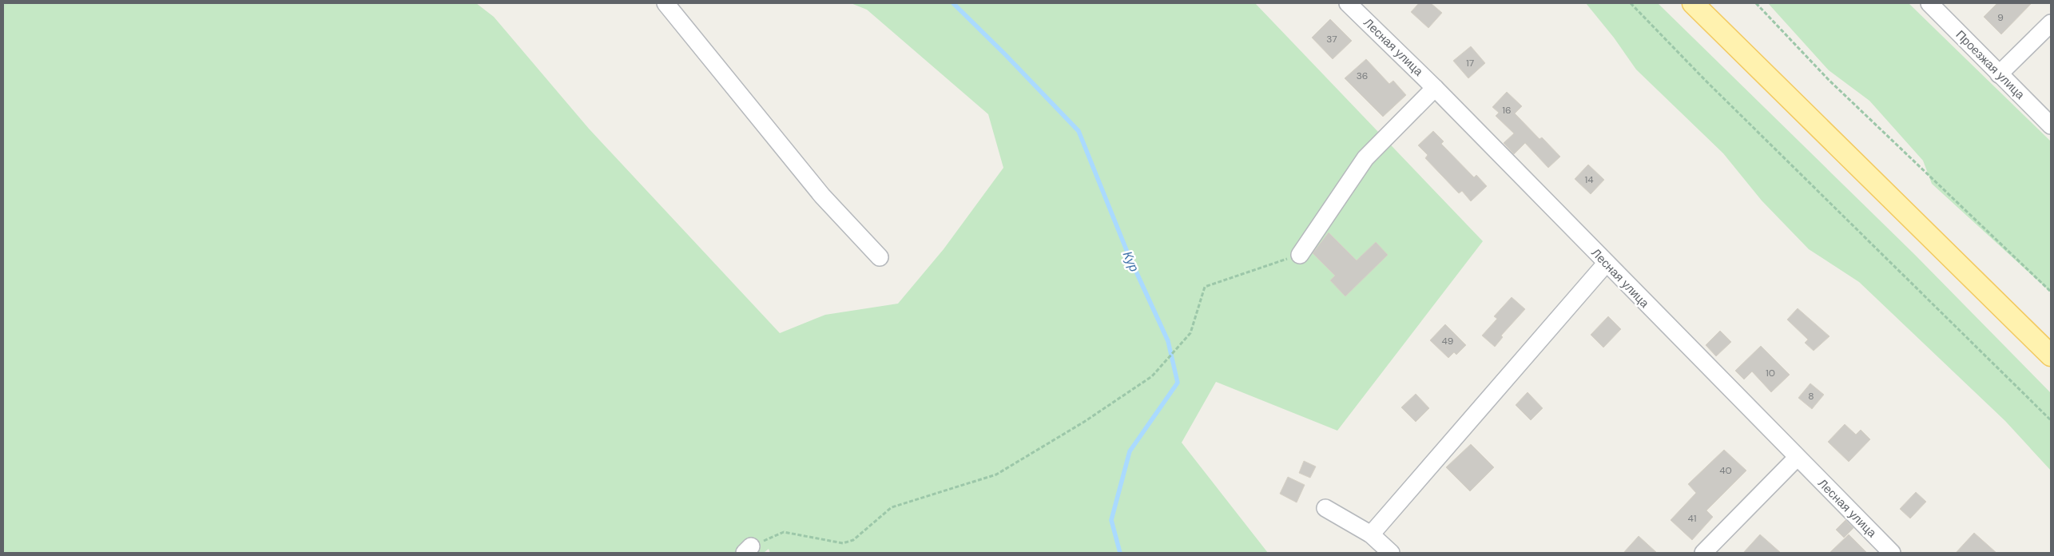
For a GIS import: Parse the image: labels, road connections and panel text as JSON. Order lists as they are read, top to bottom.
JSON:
{
  "streets": {
    "street": ["Лесная улица", "Проезжая улица"]
  },
  "water": ["Кур"],
  "house_numbers": [
    "9",
    "37",
    "17",
    "36",
    "16",
    "14",
    "49",
    "10",
    "8",
    "40",
    "41"
  ]
}
